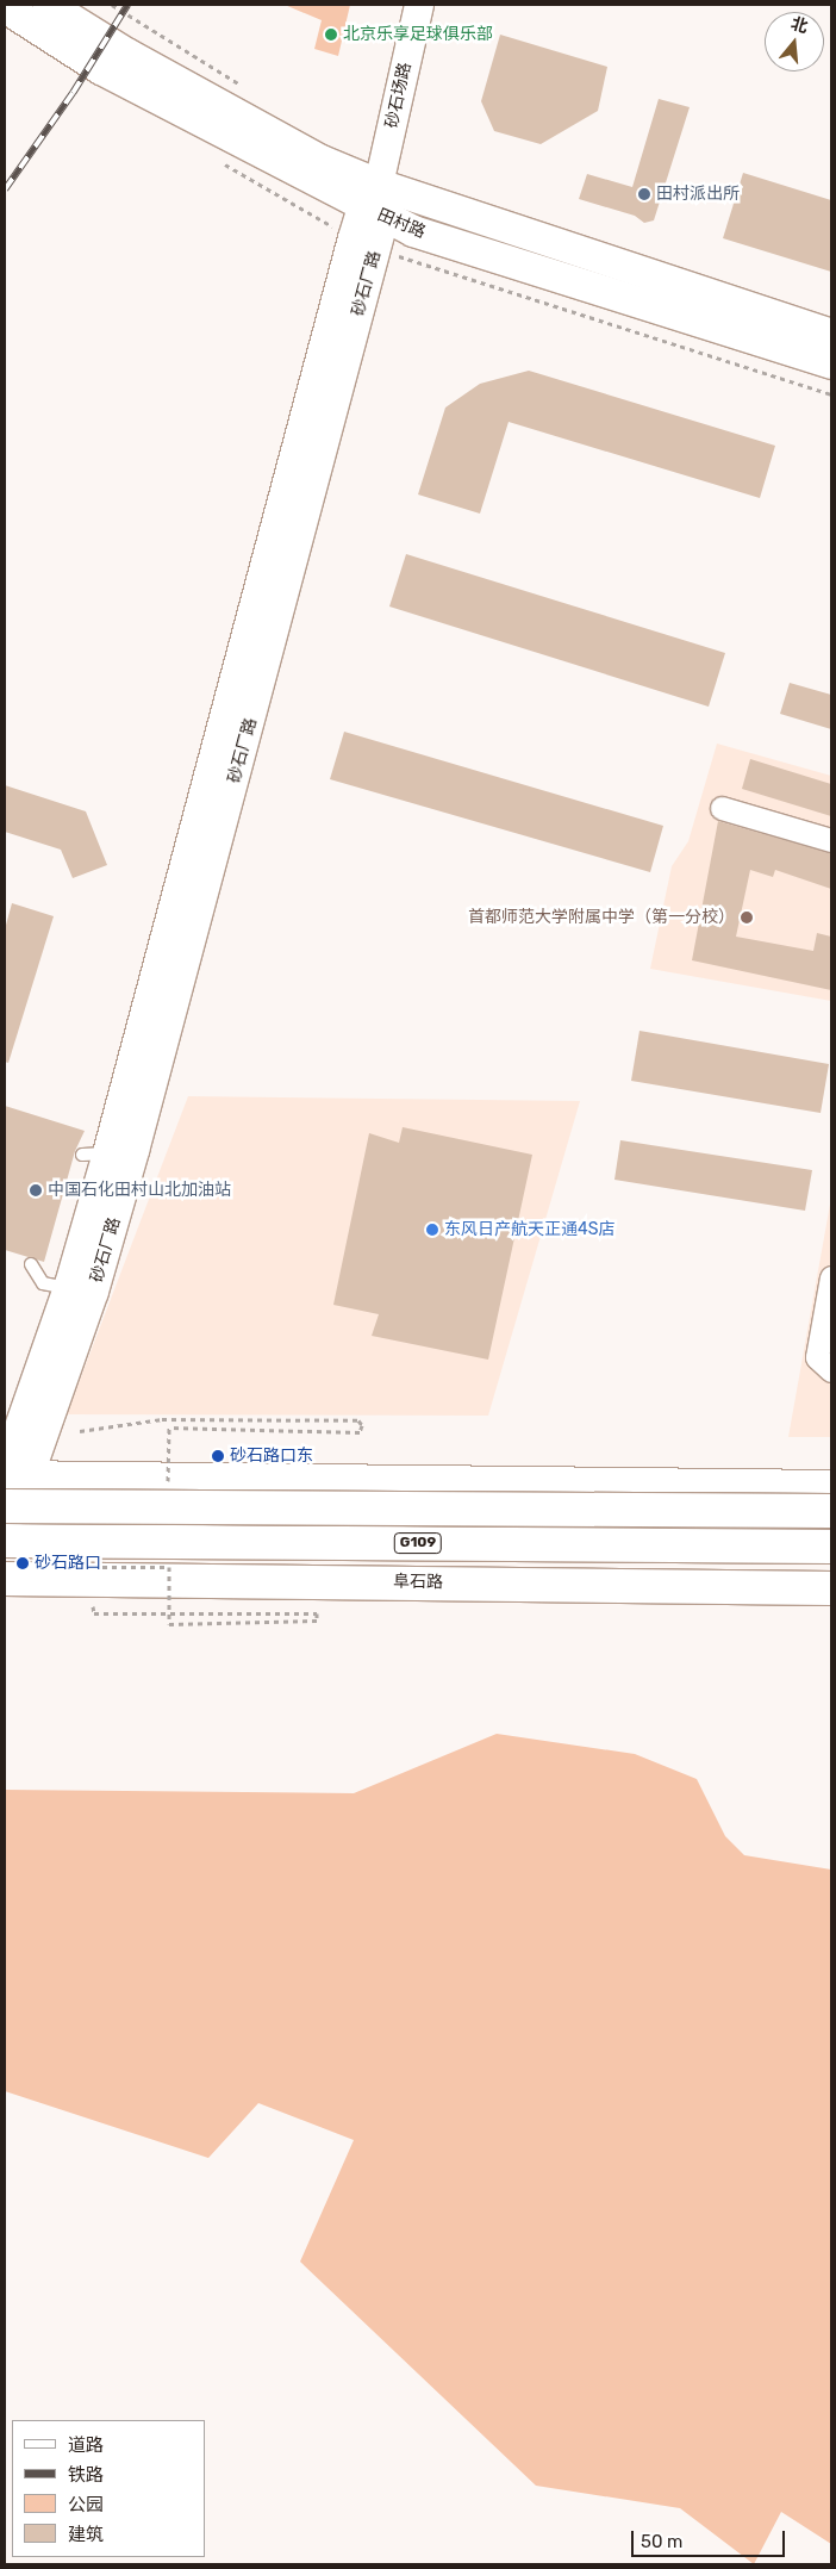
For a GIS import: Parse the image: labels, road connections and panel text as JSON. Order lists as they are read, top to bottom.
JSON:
{
  "streets": {
    "main road": ["田村路", "G109", "阜石路"],
    "street": ["砂石场路", "砂石厂路"]
  },
  "crossings": [
    ["砂石场路", "田村路"],
    ["砂石场路", "砂石厂路"],
    ["田村路", "砂石厂路"]
  ],
  "places": [
    "北京乐享足球俱乐部",
    "田村派出所",
    "首都师范大学附属中学（第一分校）",
    "中国石化田村山北加油站",
    "东风日产航天正通4S店",
    "砂石路口东",
    "砂石路口"
  ],
  "legend": [
    "道路",
    "铁路",
    "公园",
    "建筑"
  ],
  "scale_bar": "50 m",
  "north": "top"
}
